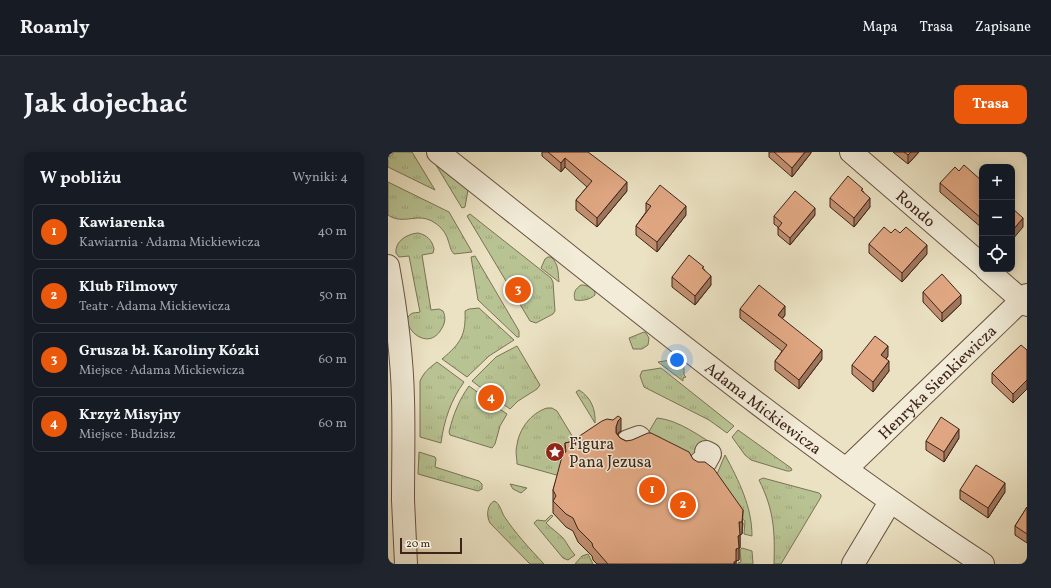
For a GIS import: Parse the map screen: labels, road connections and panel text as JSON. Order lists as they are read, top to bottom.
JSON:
{
  "streets": {
    "street": ["Rondo", "Henryka Sienkiewicza", "Adama Mickiewicza"]
  },
  "crossings": [
    ["Henryka Sienkiewicza", "Adama Mickiewicza"]
  ],
  "places": {
    "place": ["Figura Pana Jezusa"]
  },
  "scale_bar": "20 m",
  "page": {
    "header": "Roamly",
    "nav": ["Mapa", "Trasa", "Zapisane"],
    "title": "Jak dojechać",
    "buttons": "Trasa",
    "heading": ["W pobliżu", "Wyniki: 4"],
    "map_buttons": ["+", "−"],
    "list": [
      {
        "mark": "1",
        "name": "Kawiarenka",
        "note": "Kawiarnia · Adama Mickiewicza",
        "value": "40 m"
      },
      {
        "mark": "2",
        "name": "Klub Filmowy",
        "note": "Teatr · Adama Mickiewicza",
        "value": "50 m"
      },
      {
        "mark": "3",
        "name": "Grusza bł. Karoliny Kózki",
        "note": "Miejsce · Adama Mickiewicza",
        "value": "60 m"
      },
      {
        "mark": "4",
        "name": "Krzyż Misyjny",
        "note": "Miejsce · Budzisz",
        "value": "60 m"
      }
    ],
    "pins": [
      "3",
      "4",
      "1",
      "2"
    ],
    "scale": "20 m"
  }
}
